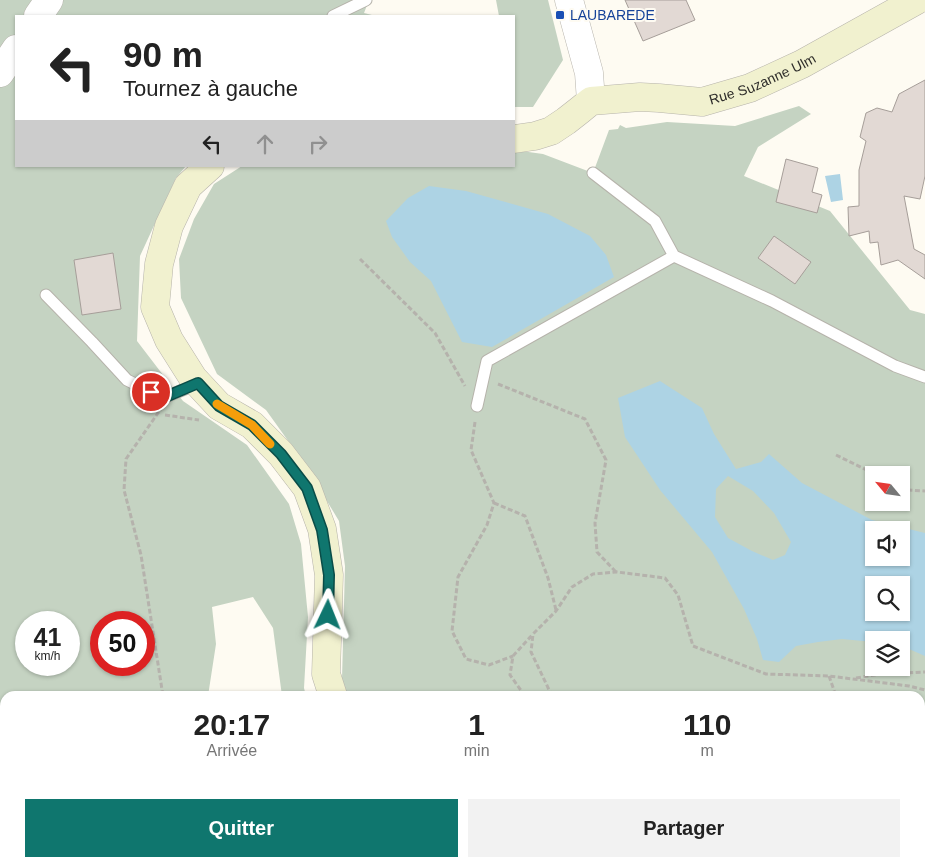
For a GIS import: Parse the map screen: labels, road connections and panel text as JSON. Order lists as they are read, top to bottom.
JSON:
{
  "streets": {
    "main road": ["Rue Suzanne Ulm"]
  },
  "places": {
    "transit": ["LAUBAREDE"]
  },
  "north": "top left",
  "page": {
    "turn": ["90 m", "Tournez à gauche"],
    "speed": "41 km/h",
    "limit": "50",
    "eta": [
      "20:17",
      "Arrivée",
      "1",
      "min",
      "110",
      "m"
    ],
    "buttons": ["Quitter", "Partager"]
  }
}
